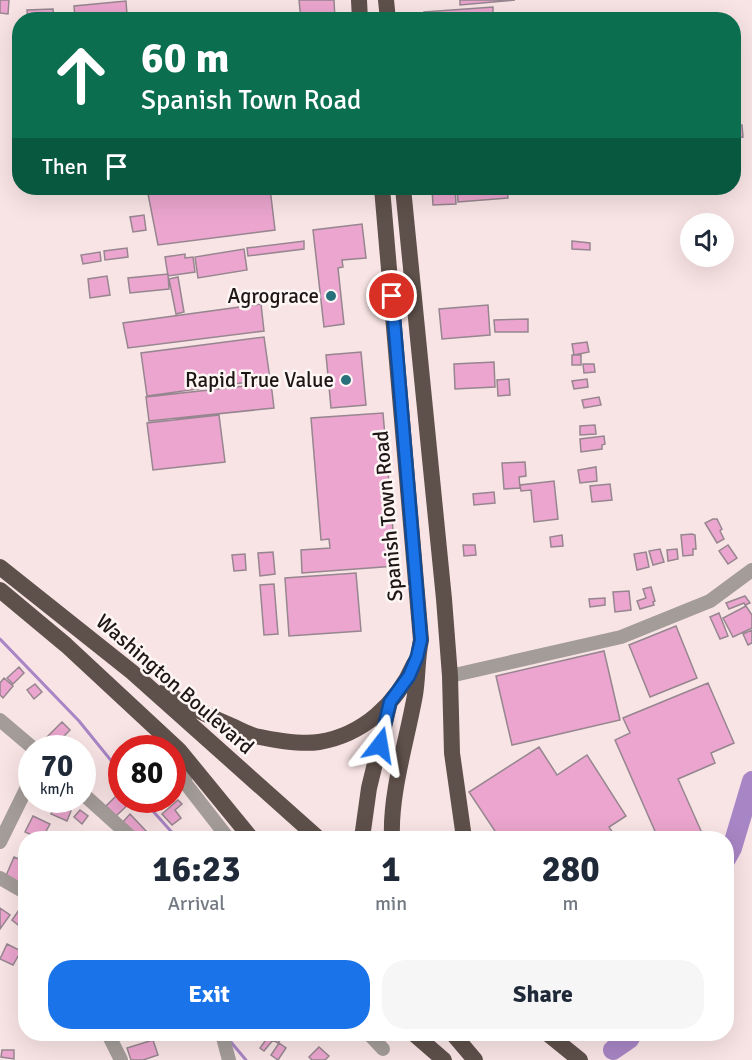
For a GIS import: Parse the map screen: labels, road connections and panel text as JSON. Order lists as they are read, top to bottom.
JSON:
{
  "streets": {
    "highway": ["Spanish Town Road", "Washington Boulevard"]
  },
  "places": ["Agrograce", "Rapid True Value"],
  "page": {
    "turn": ["60 m", "Spanish Town Road"],
    "then": "Then",
    "speed": "70 km/h",
    "limit": "80",
    "eta": [
      "16:23",
      "Arrival",
      "1",
      "min",
      "280",
      "m"
    ],
    "buttons": ["Exit", "Share"]
  }
}
